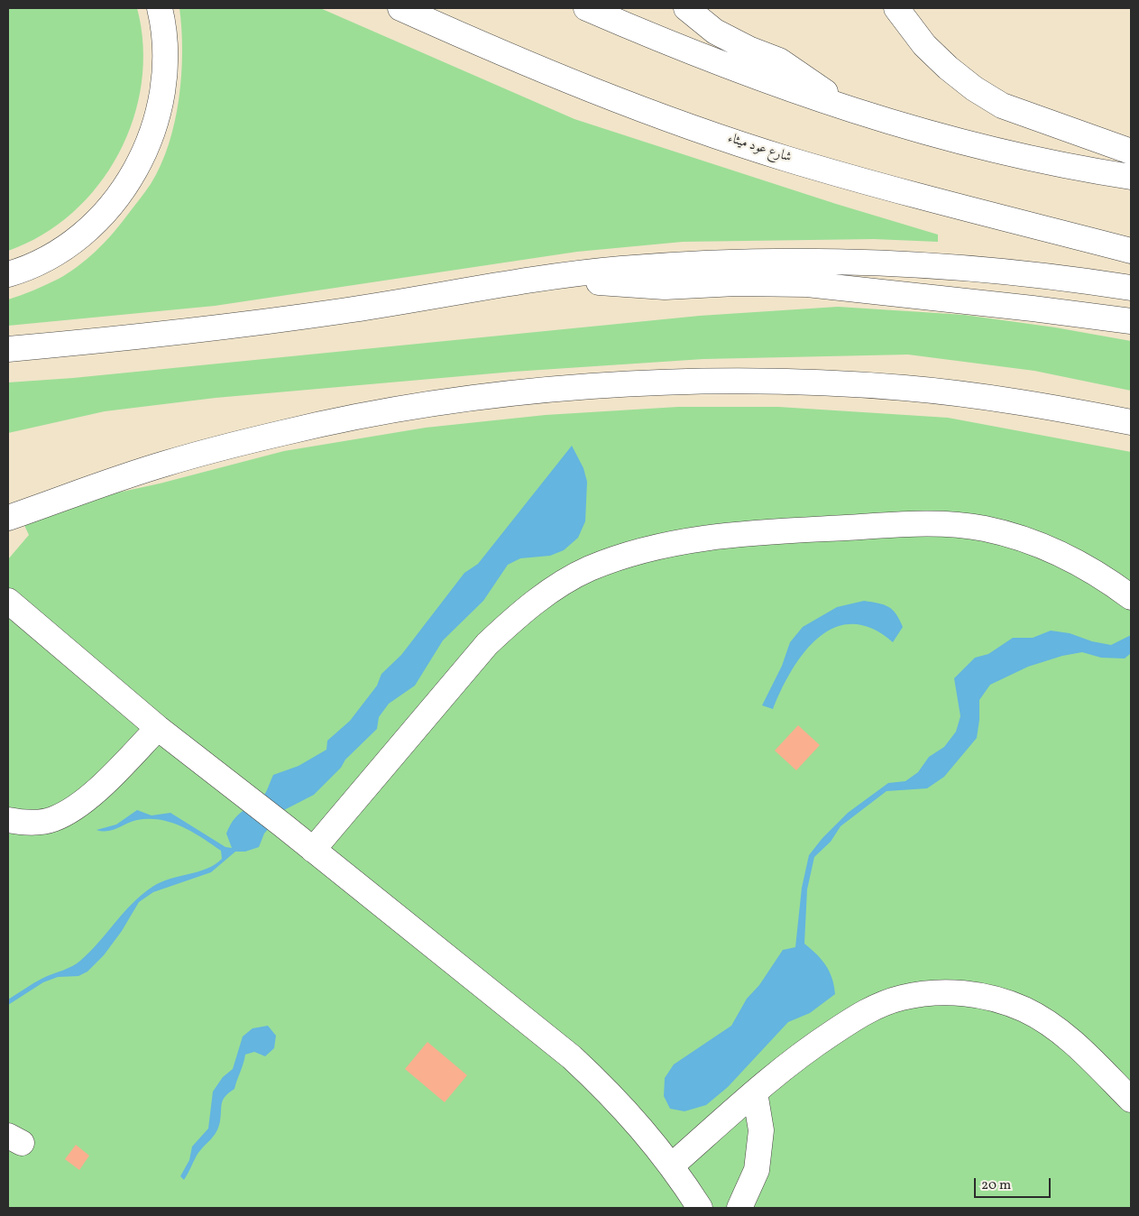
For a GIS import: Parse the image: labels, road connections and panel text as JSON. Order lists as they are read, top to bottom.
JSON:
{
  "streets": {
    "main road": ["شارع عود ميثاء"]
  },
  "scale_bar": "20 m"
}
